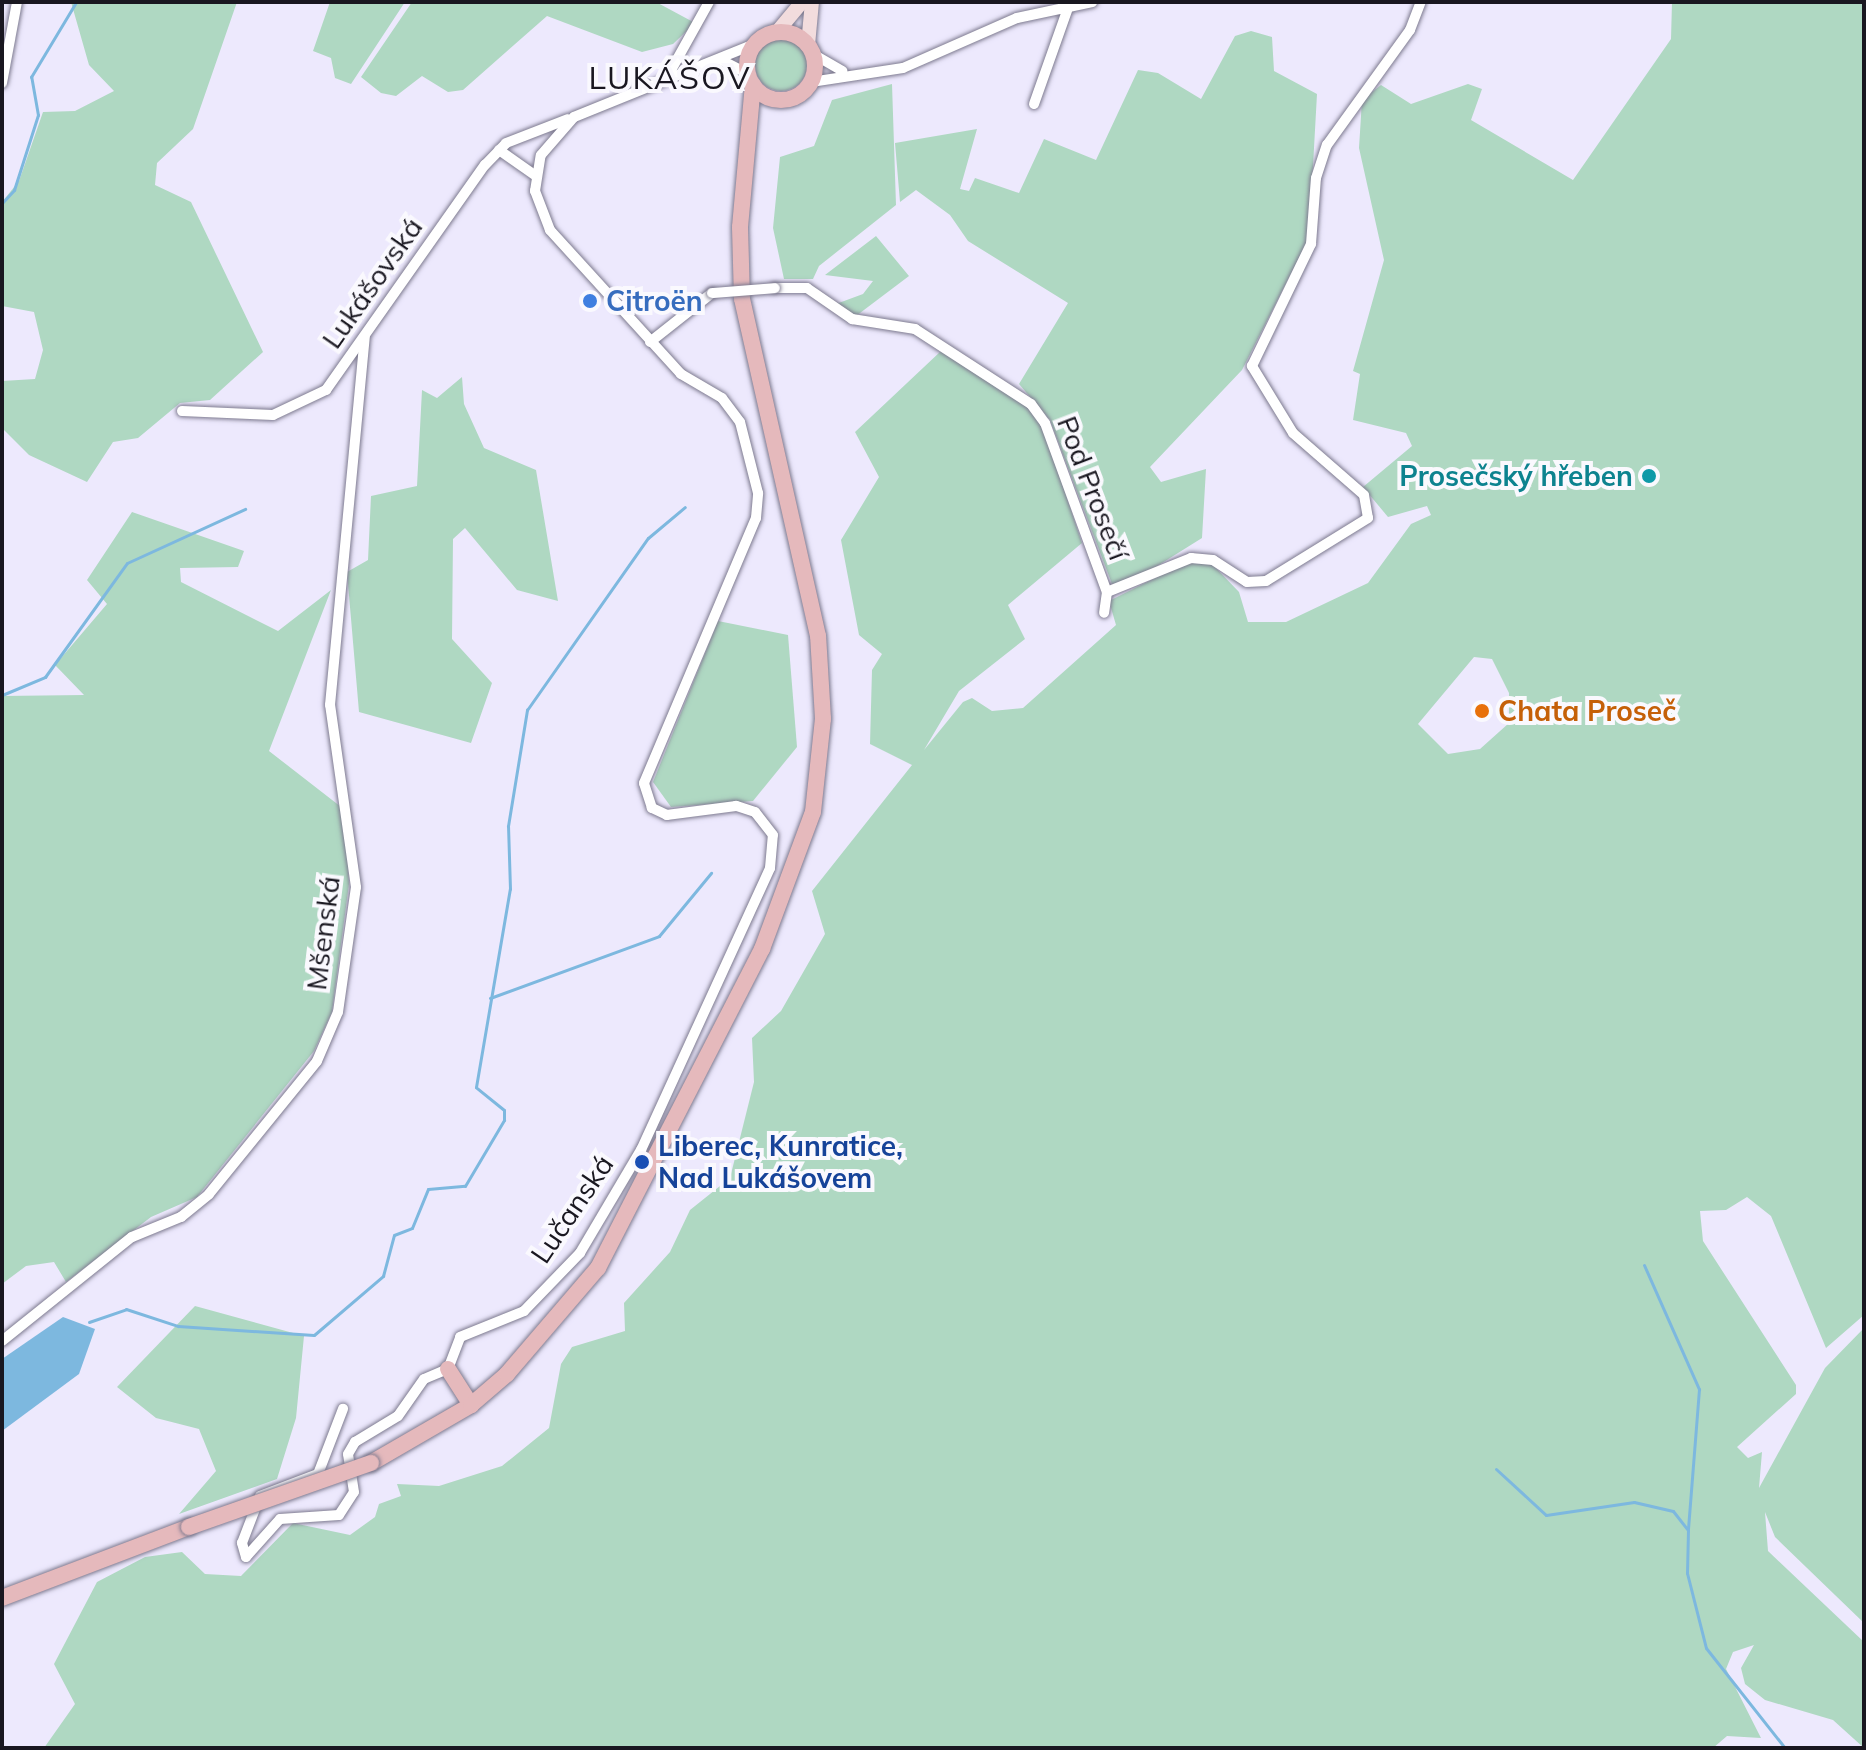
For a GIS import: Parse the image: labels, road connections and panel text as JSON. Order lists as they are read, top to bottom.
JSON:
{
  "streets": {
    "street": [
      "Lukášovská",
      "Pod Prosečí",
      "Mšenská",
      "Lučanská"
    ]
  },
  "crossings": [
    ["Lukášovská", "Mšenská"],
    ["Pod Prosečí", "Lučanská"]
  ],
  "districts": ["LUKÁŠOV"],
  "places": [
    "Citroën",
    "Prosečský hřeben",
    "Chata Proseč",
    "Liberec, Kunratice, Nad Lukášovem"
  ]
}
